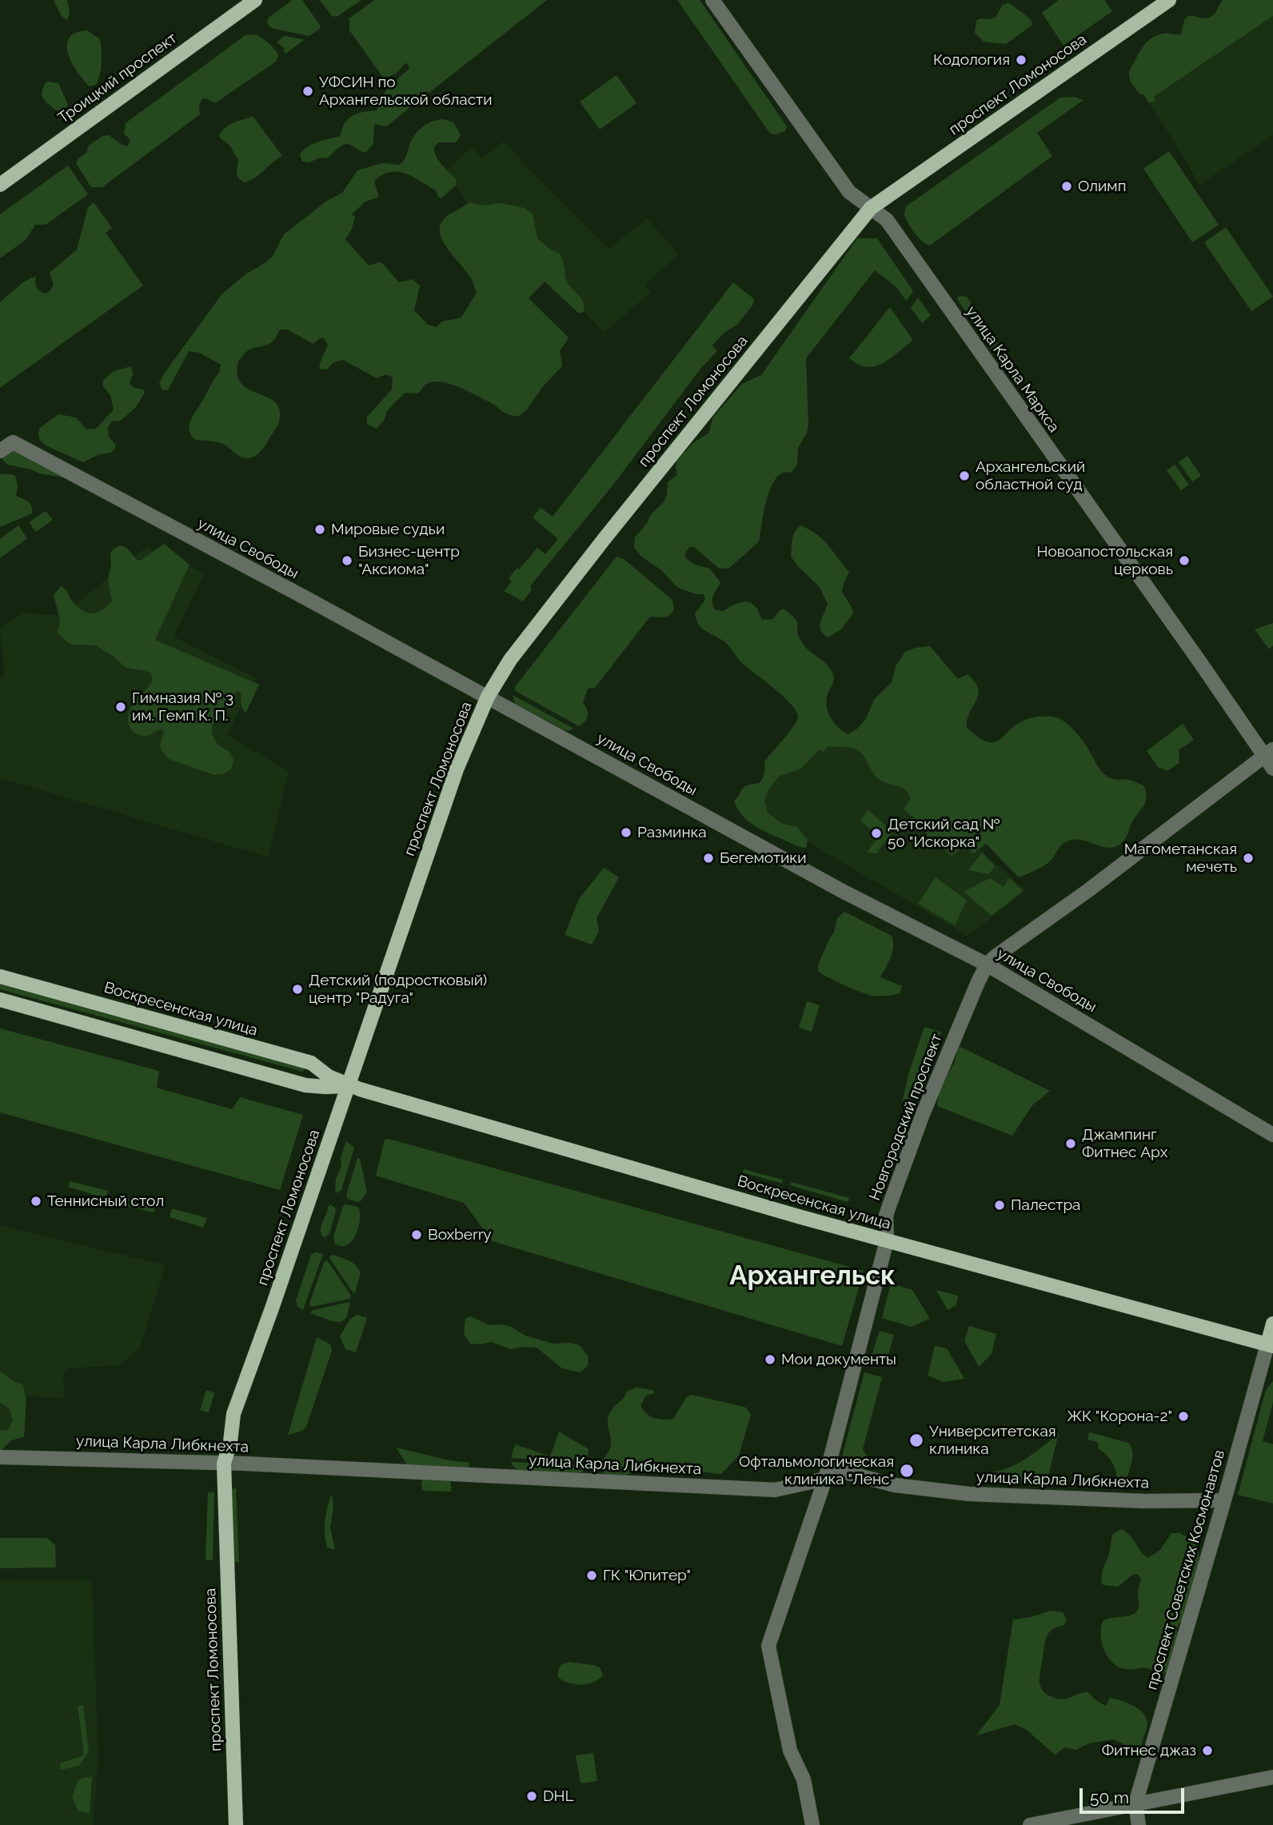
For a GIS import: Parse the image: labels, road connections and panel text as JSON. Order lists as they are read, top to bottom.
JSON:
{
  "streets": {
    "main road": [
      "Троицкий проспект",
      "проспект Ломоносова",
      "Воскресенская улица",
      "проспект Советских Космонавтов"
    ],
    "street": [
      "улица Карла Маркса",
      "улица Свободы",
      "Новгородский проспект",
      "улица Карла Либкнехта"
    ]
  },
  "crossings": [
    ["проспект Ломоносова", "улица Карла Маркса"],
    ["проспект Ломоносова", "улица Свободы"],
    ["проспект Ломоносова", "Воскресенская улица"],
    ["проспект Ломоносова", "улица Карла Либкнехта"],
    ["улица Карла Маркса", "Новгородский проспект"],
    ["улица Свободы", "Новгородский проспект"],
    ["Воскресенская улица", "Новгородский проспект"],
    ["Воскресенская улица", "проспект Советских Космонавтов"],
    ["Новгородский проспект", "улица Карла Либкнехта"],
    ["улица Карла Либкнехта", "проспект Советских Космонавтов"]
  ],
  "districts": ["Архангельск"],
  "places": [
    "Кодология",
    "УФСИН по Архангельской области",
    "Олимп",
    "Архангельский областной суд",
    "Мировые судьи",
    "Бизнес-центр \"Аксиома\"",
    "Новоапостольская церковь",
    "Гимназия № 3 им. Гемп К. П.",
    "Разминка",
    "Детский сад № 50 \"Искорка\"",
    "Бегемотики",
    "Магометанская мечеть",
    "Детский (подростковый) центр \"Радуга\"",
    "Джампинг Фитнес Арх",
    "Теннисный стол",
    "Палестра",
    "Boxberry",
    "Мои документы",
    "ЖК \"Корона-2\"",
    "Университетская клиника",
    "Офтальмологическая клиника \"Ленс\"",
    "ГК \"Юпитер\"",
    "Фитнес джаз",
    "DHL"
  ],
  "scale_bar": "50 m"
}
